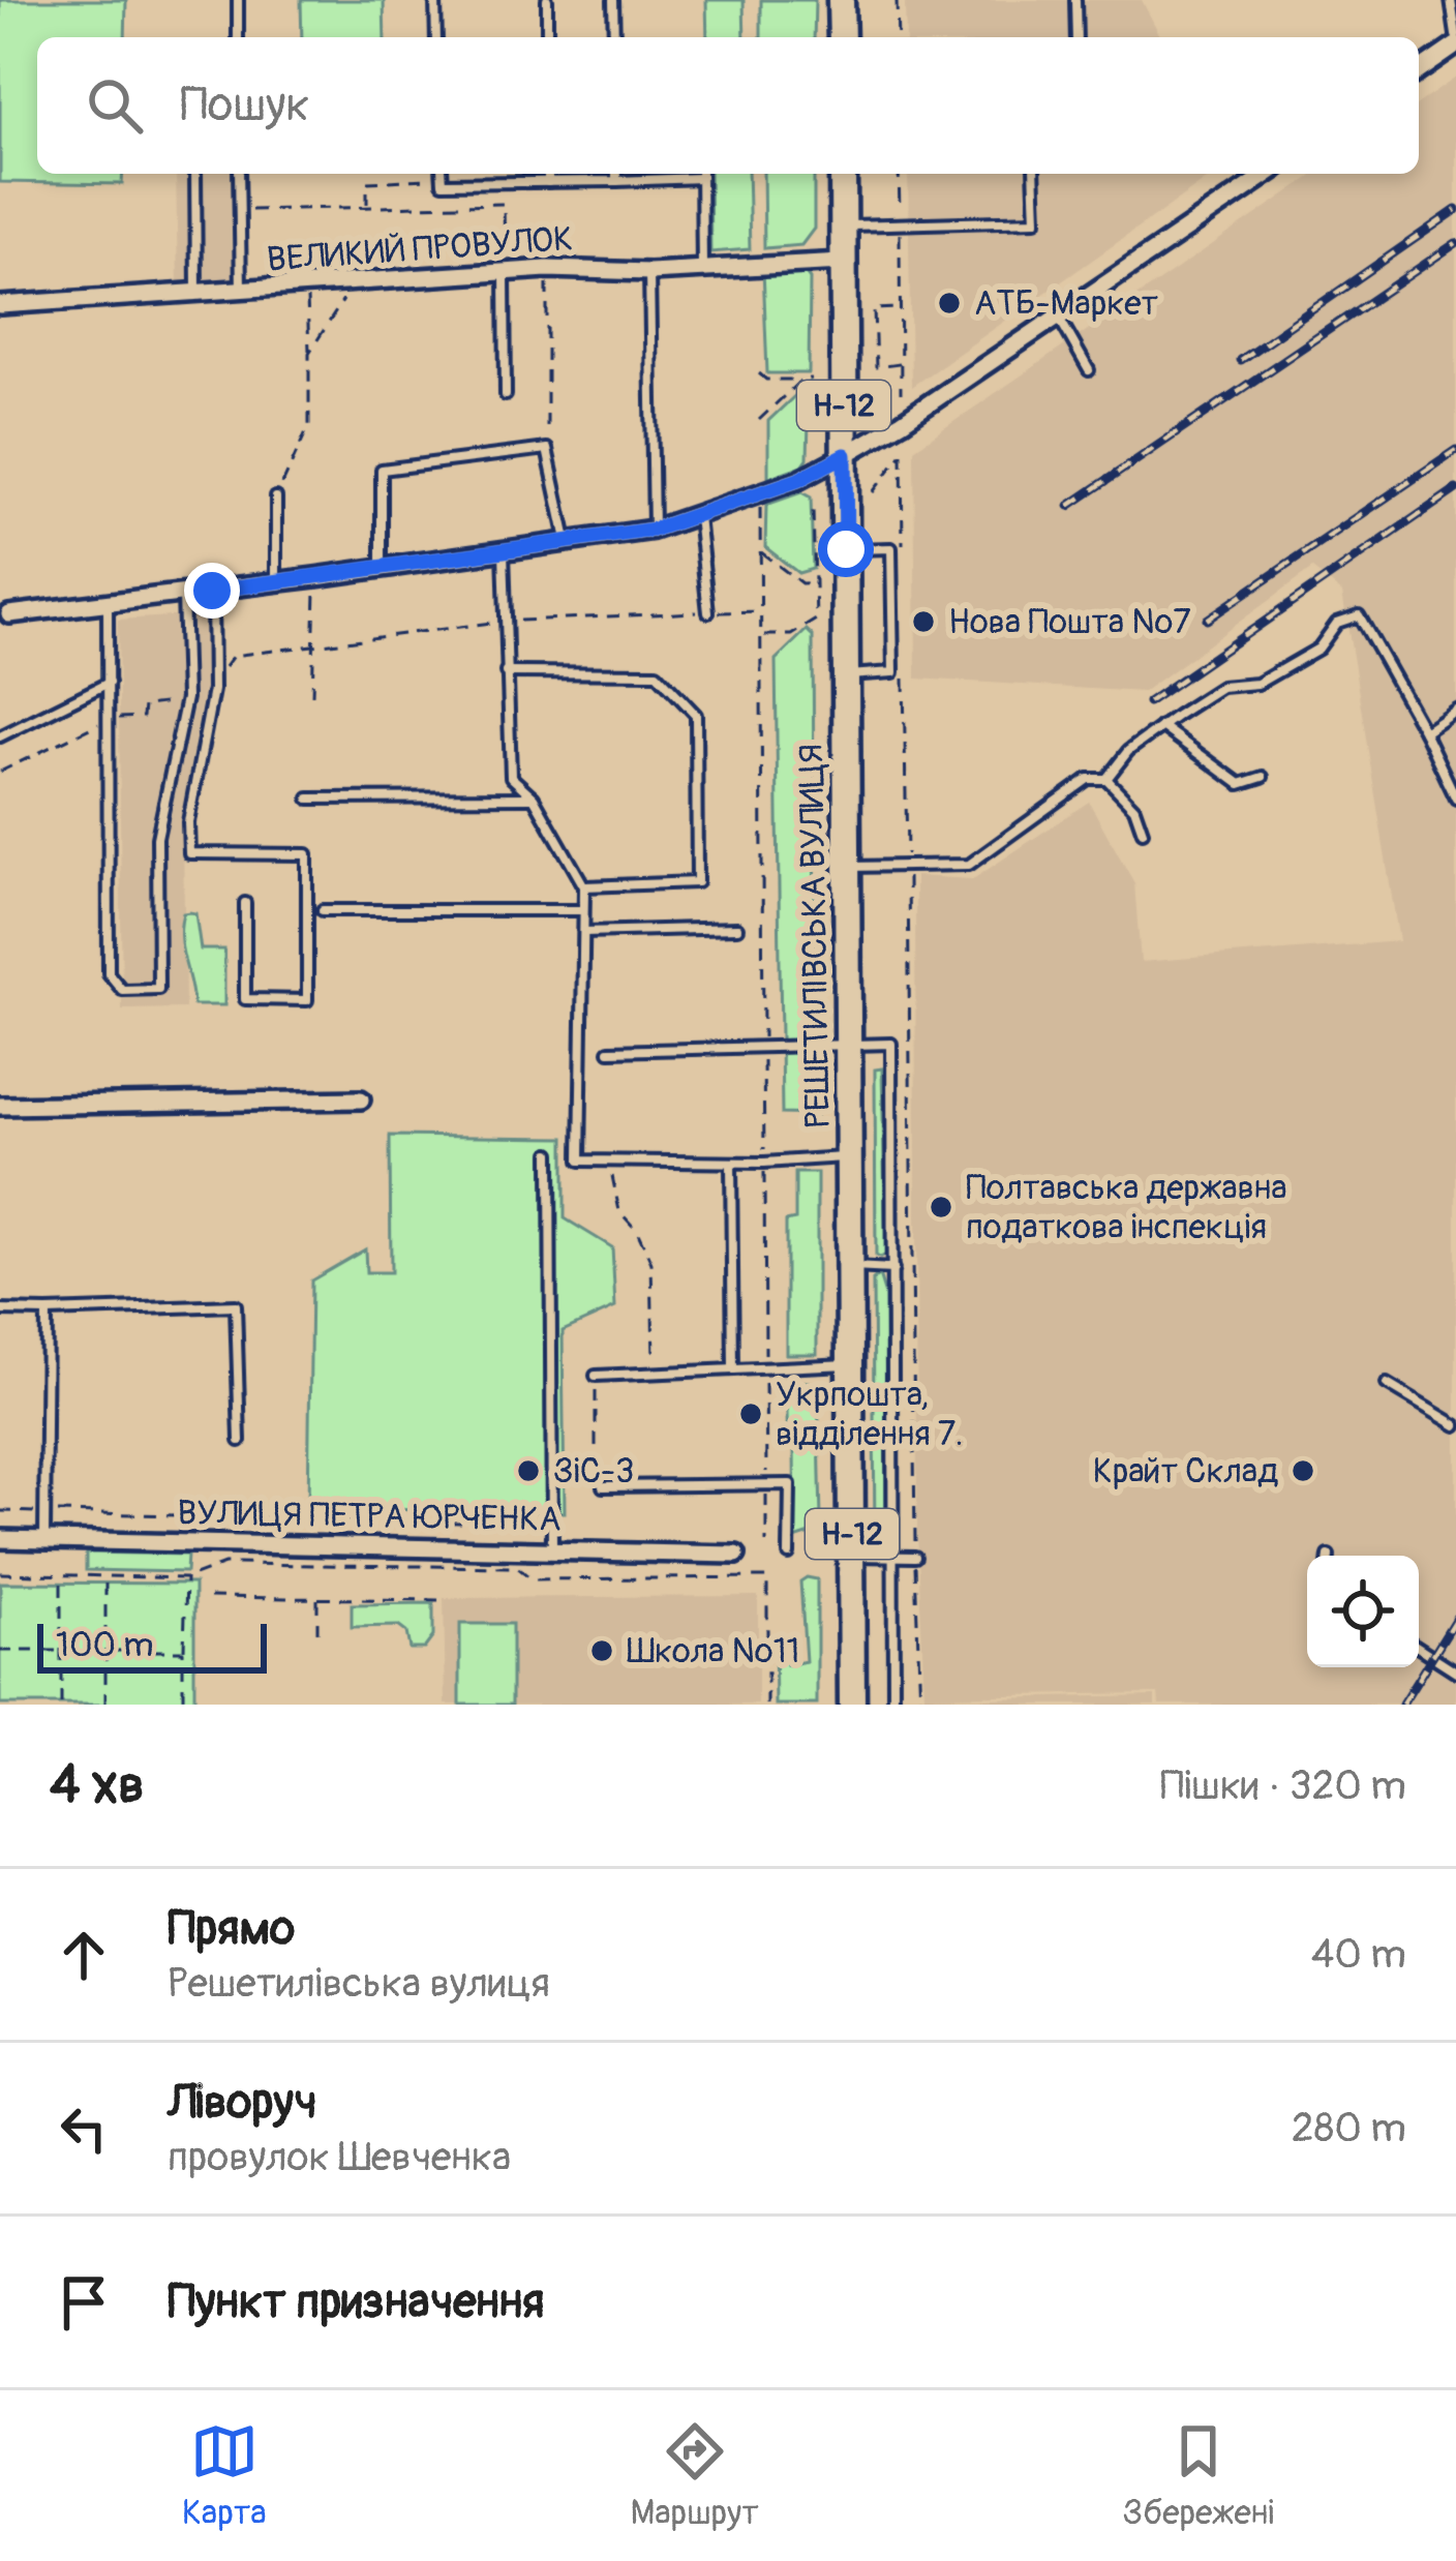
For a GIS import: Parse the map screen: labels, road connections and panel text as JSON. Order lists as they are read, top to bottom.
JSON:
{
  "streets": {
    "main road": ["Н-12", "РЕШЕТИЛІВСЬКА ВУЛИЦЯ"],
    "street": ["ВЕЛИКИЙ ПРОВУЛОК", "ВУЛИЦЯ ПЕТРА ЮРЧЕНКА"]
  },
  "crossings": [
    ["ВЕЛИКИЙ ПРОВУЛОК", "РЕШЕТИЛІВСЬКА ВУЛИЦЯ"]
  ],
  "places": [
    "АТБ-Маркет",
    "Нова Пошта №7",
    "Полтавська державна податкова інспекція",
    "Укрпошта, відділення 7.",
    "ЗіС-3",
    "Крайт Склад",
    "Школа №11"
  ],
  "scale_bar": "100 m",
  "page": {
    "search": "Пошук",
    "scale": "100 m",
    "heading": ["4 хв", "Пішки · 320 m"],
    "list": [
      ["Прямо", "Решетилівська вулиця", "40 m"],
      ["Ліворуч", "провулок Шевченка", "280 m"],
      "Пункт призначення"
    ],
    "nav": ["Карта", "Маршрут", "Збережені"]
  }
}
